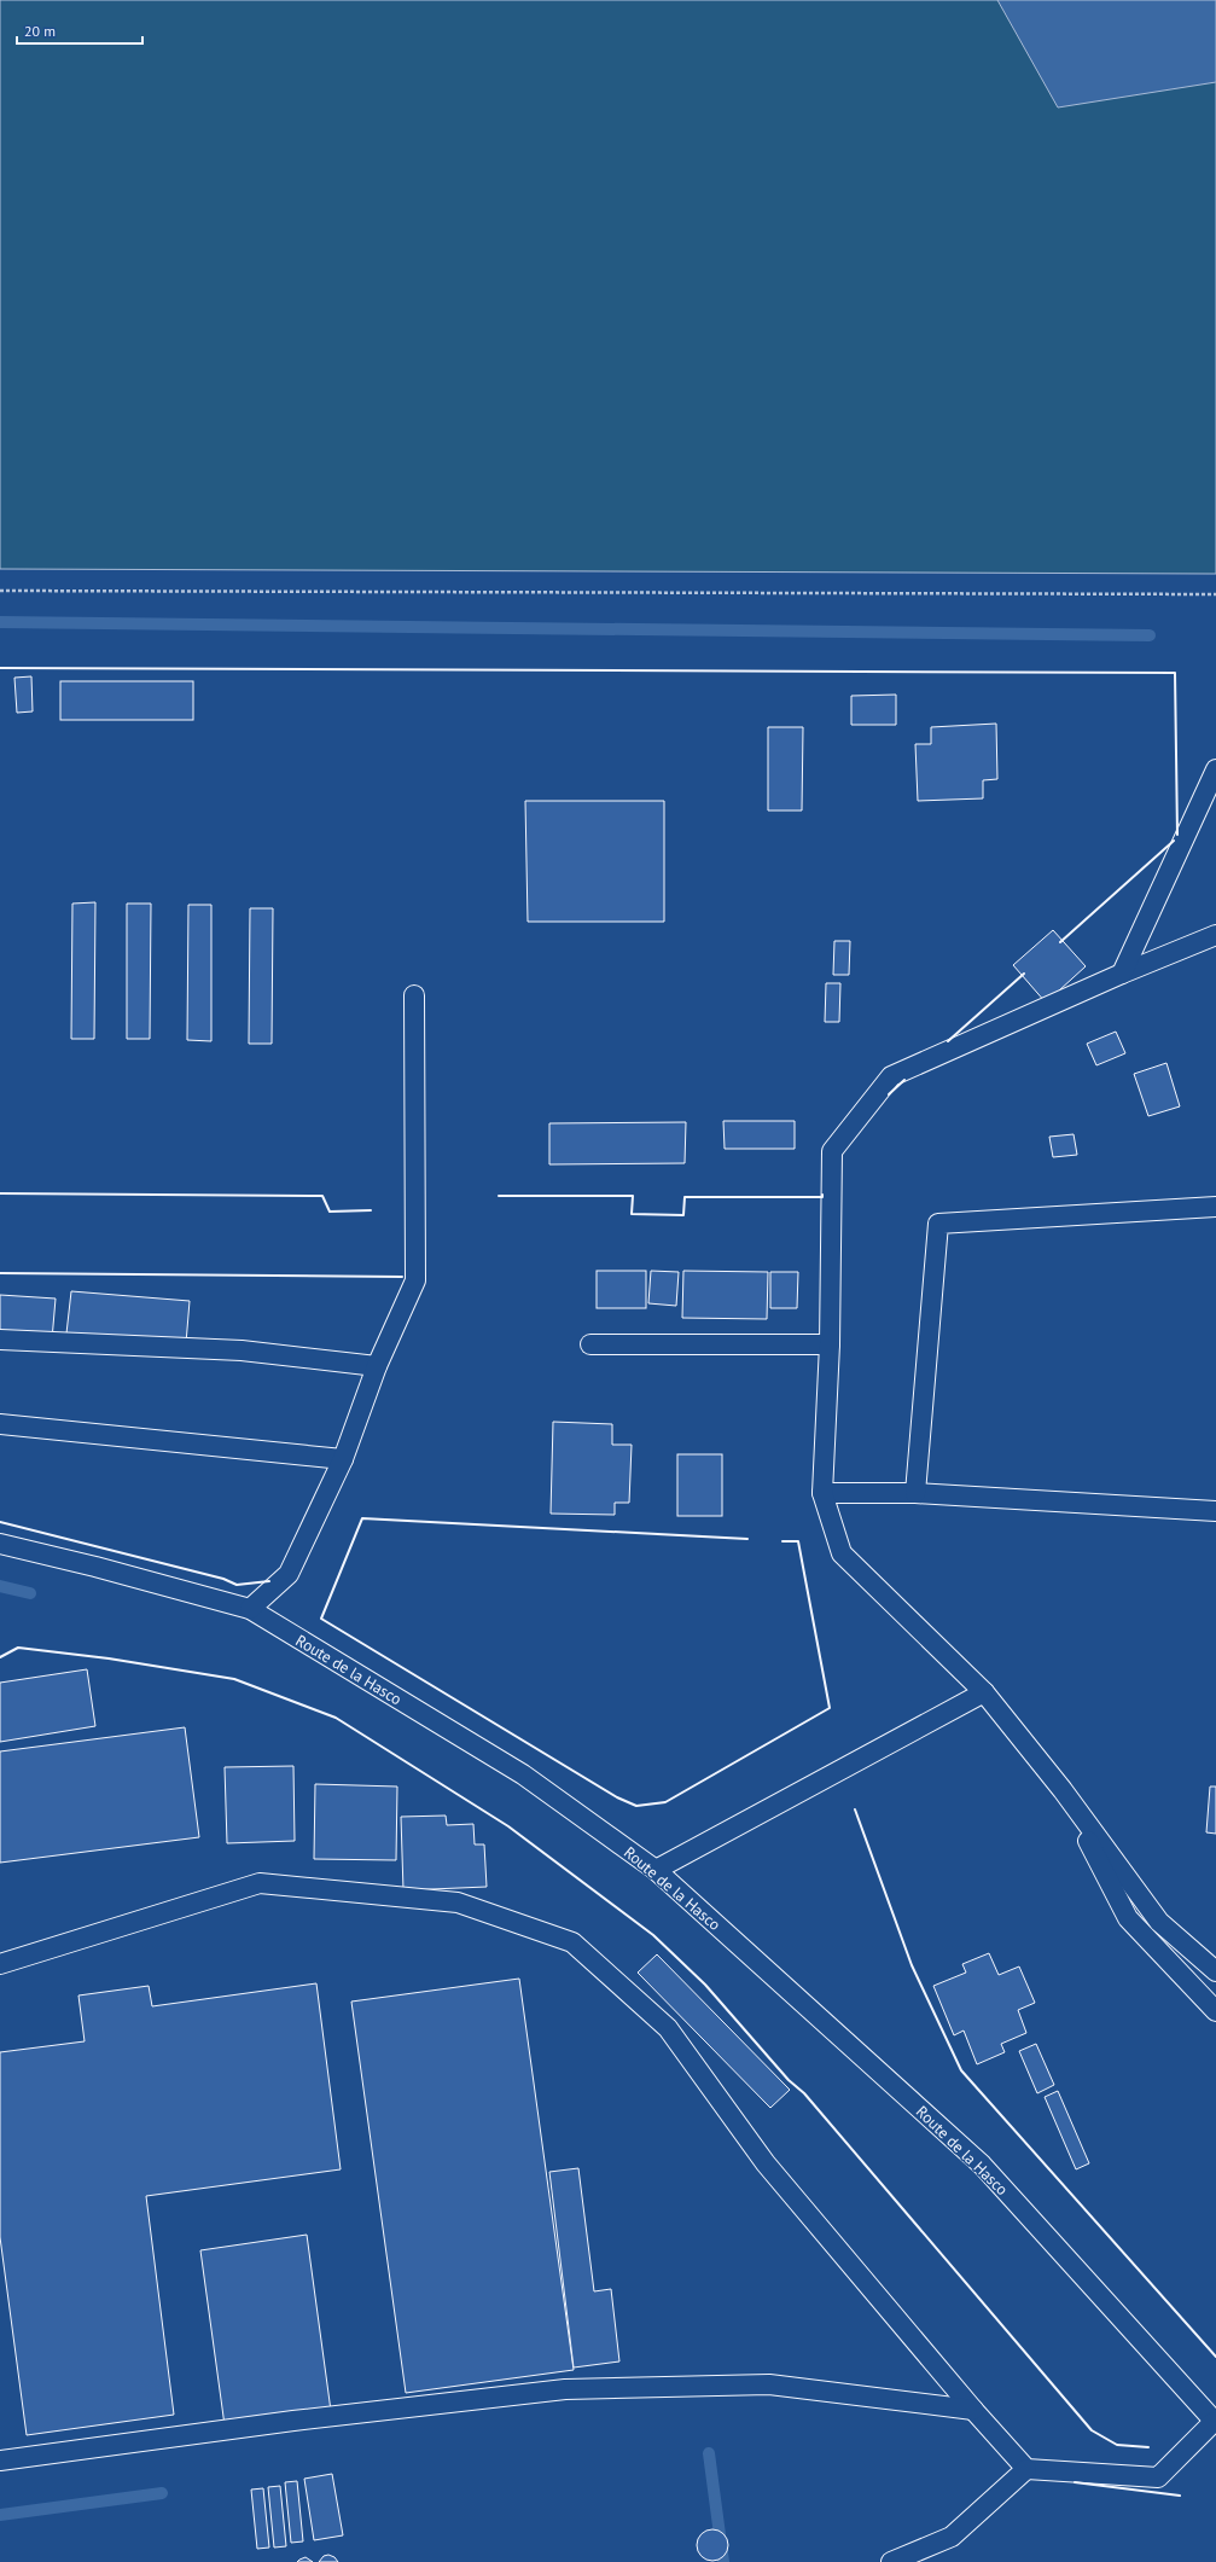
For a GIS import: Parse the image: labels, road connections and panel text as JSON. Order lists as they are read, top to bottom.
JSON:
{
  "streets": {
    "lane": ["Route de la Hasco"]
  },
  "scale_bar": "20 m"
}
